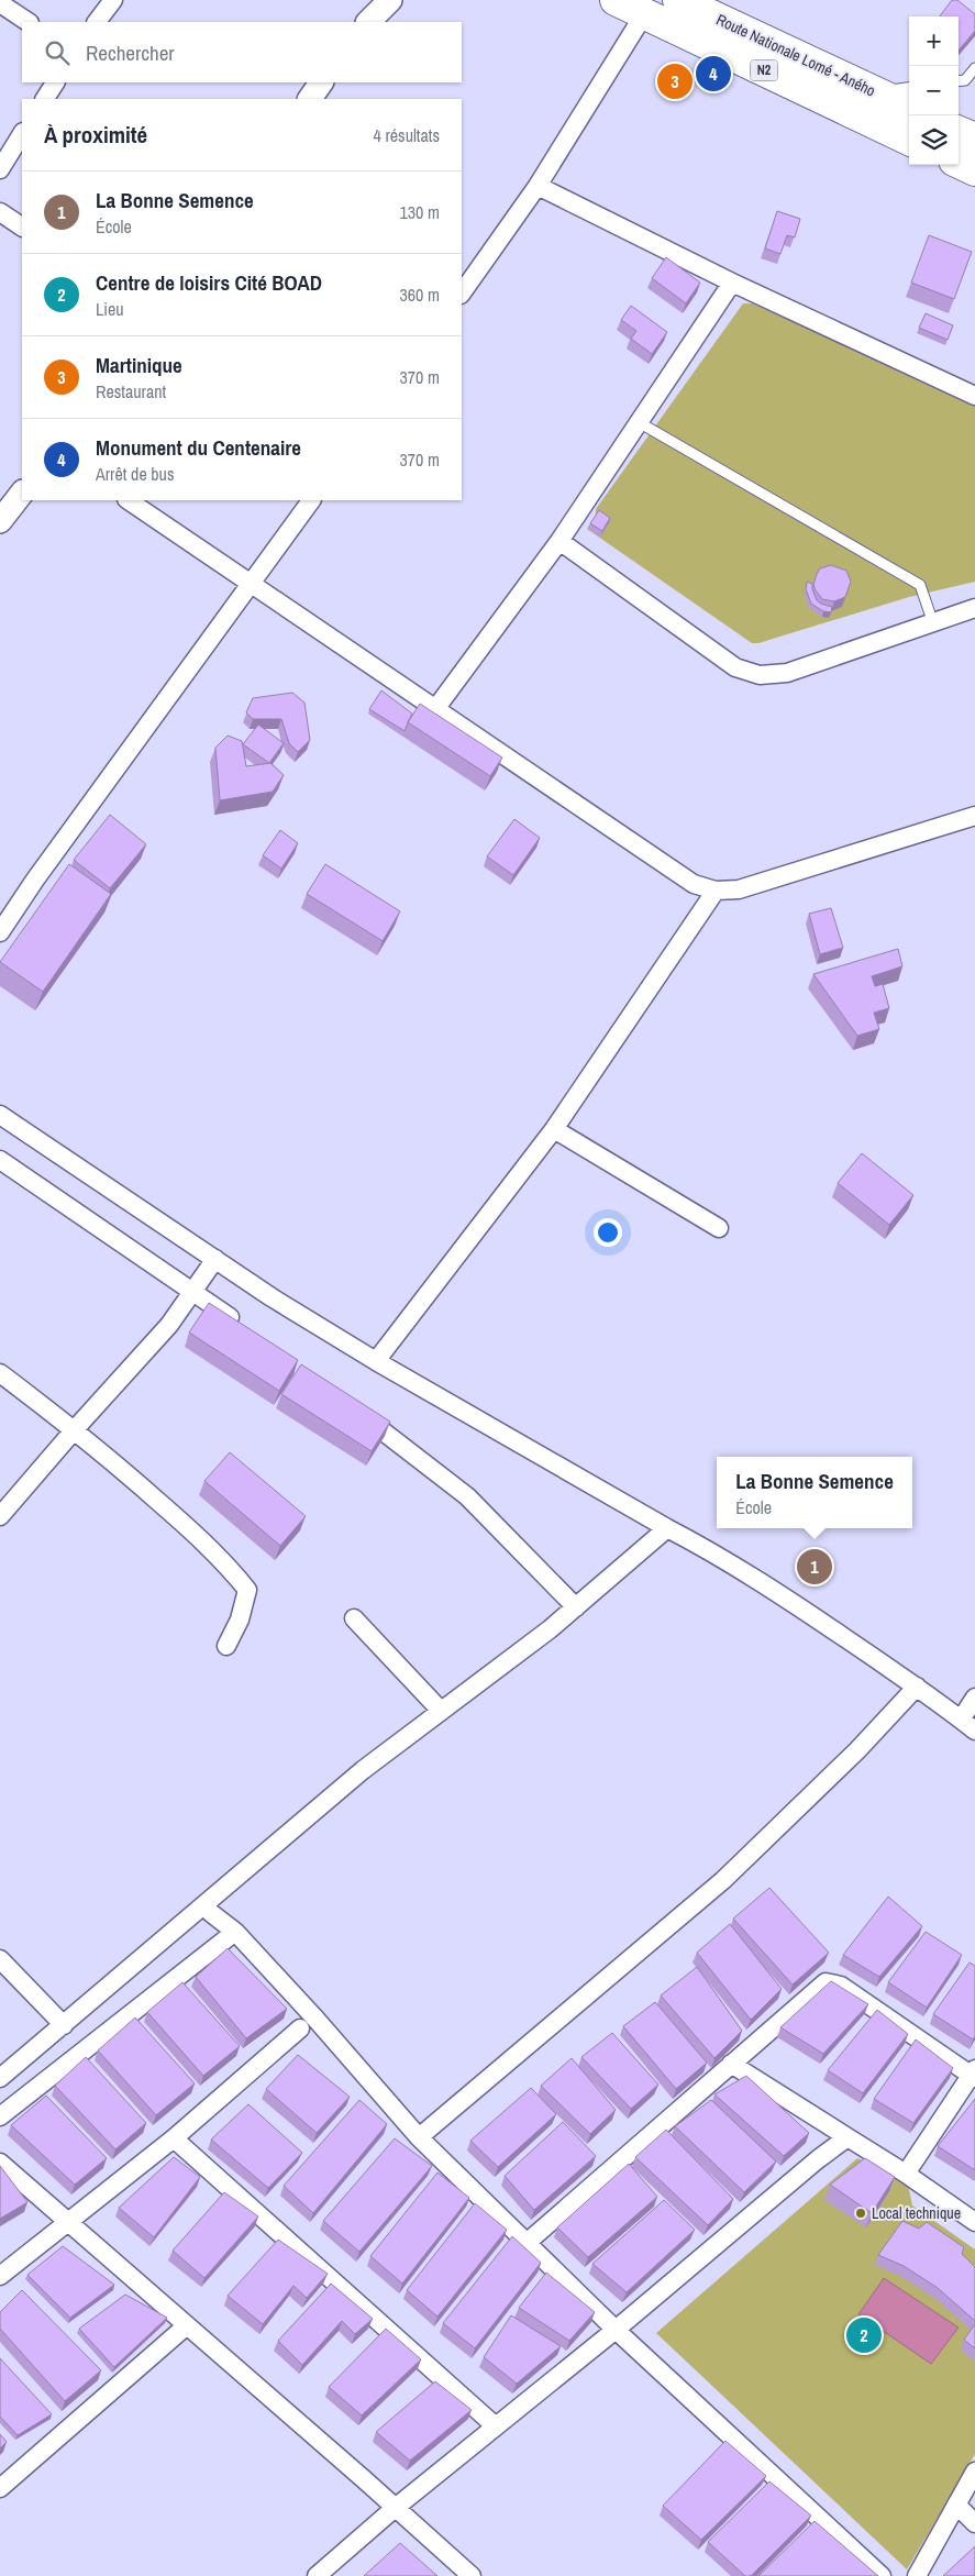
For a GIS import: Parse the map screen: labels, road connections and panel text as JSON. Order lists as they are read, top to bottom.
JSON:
{
  "streets": {
    "highway": ["Route Nationale Lomé - Aného", "N2"]
  },
  "places": ["Local technique"],
  "page": {
    "map_buttons": ["+", "−"],
    "search": "Rechercher",
    "pins": [
      "4",
      "3",
      "1",
      "2"
    ],
    "heading": ["À proximité", "4 résultats"],
    "list": [
      {
        "mark": "1",
        "name": "La Bonne Semence",
        "note": "École",
        "value": "130 m"
      },
      {
        "mark": "2",
        "name": "Centre de loisirs Cité BOAD",
        "note": "Lieu",
        "value": "360 m"
      },
      {
        "mark": "3",
        "name": "Martinique",
        "note": "Restaurant",
        "value": "370 m"
      },
      {
        "mark": "4",
        "name": "Monument du Centenaire",
        "note": "Arrêt de bus",
        "value": "370 m"
      }
    ],
    "popup": ["La Bonne Semence", "École"]
  }
}
